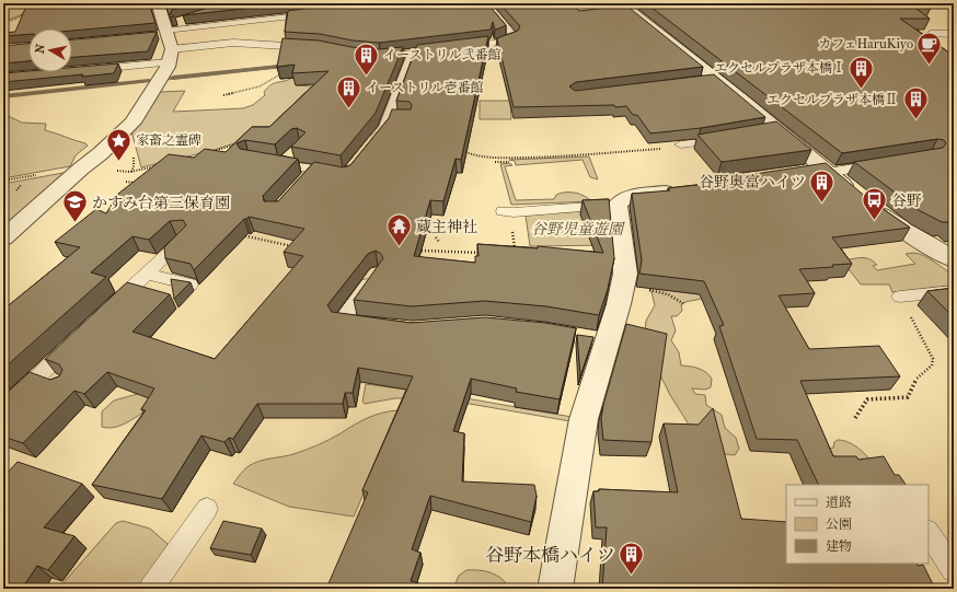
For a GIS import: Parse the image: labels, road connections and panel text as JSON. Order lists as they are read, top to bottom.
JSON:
{
  "parks": ["谷野児童遊園"],
  "places": {
    "cafe": ["カフェHaruKiyo"],
    "building": [
      "イーストリル弐番館",
      "エクセルプラザ本橋Ⅰ",
      "イーストリル壱番館",
      "エクセルプラザ本橋Ⅱ",
      "谷野奥富ハイツ",
      "谷野本橋ハイツ"
    ],
    "place": ["家畜之霊碑"],
    "bus stop": ["谷野"],
    "school or university": ["かすみ台第三保育園"],
    "temple": ["蔵主神社"]
  },
  "legend": ["道路", "公園", "建物"],
  "north": "left"
}
